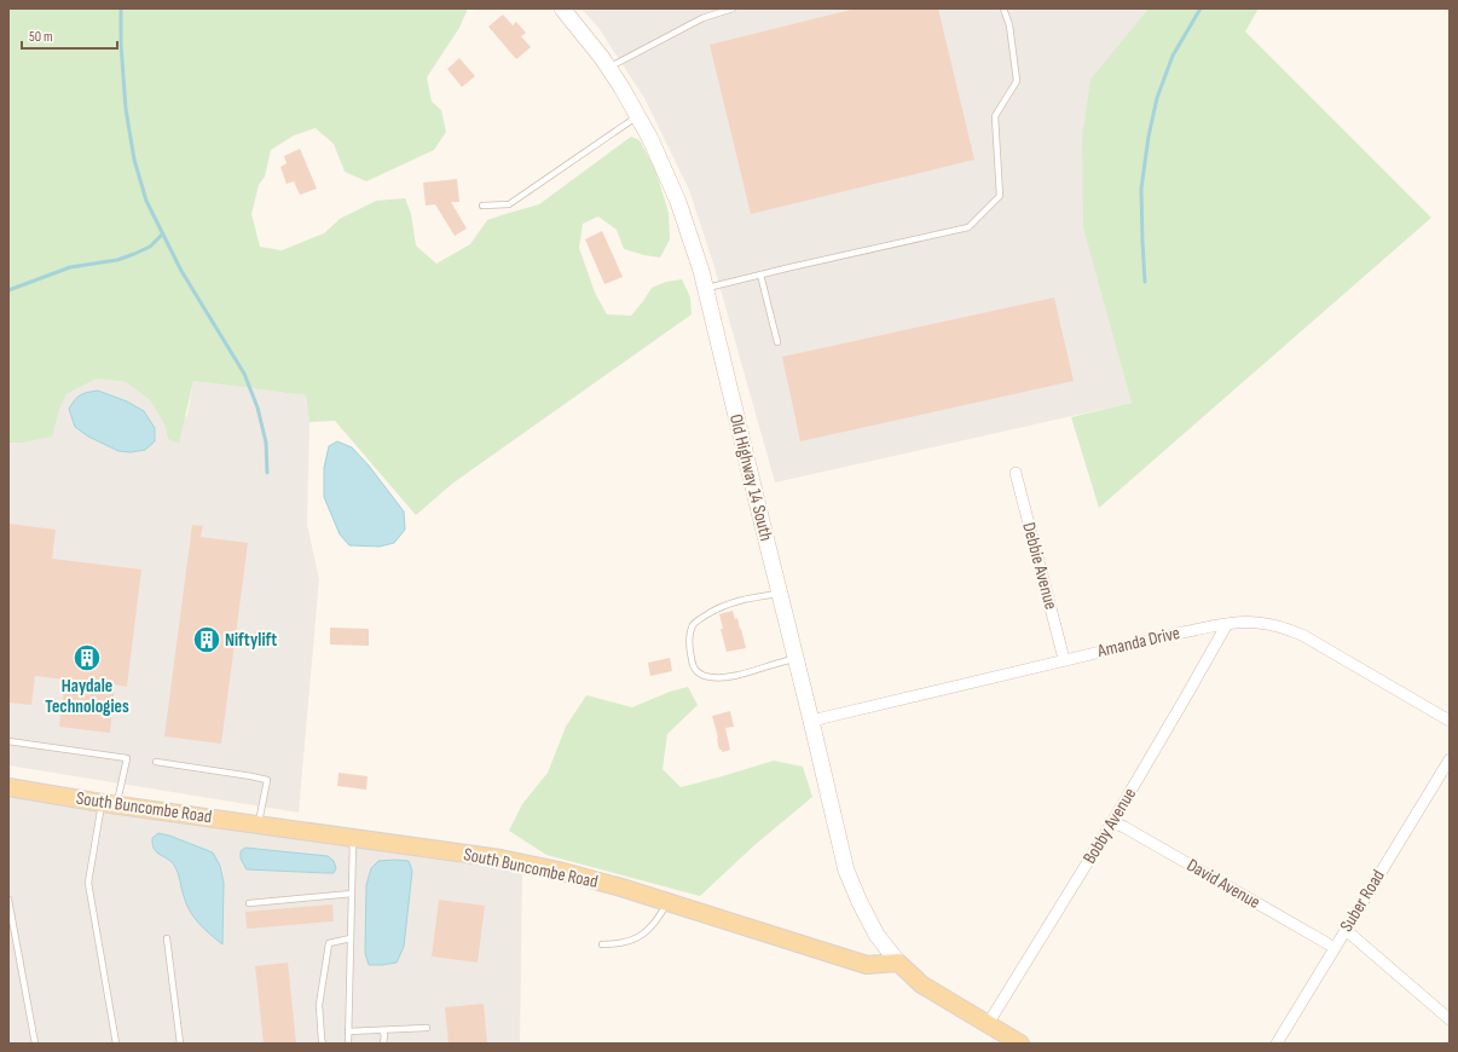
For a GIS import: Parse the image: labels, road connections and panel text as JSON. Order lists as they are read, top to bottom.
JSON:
{
  "streets": {
    "main road": ["South Buncombe Road"],
    "street": [
      "Old Highway 14 South",
      "Debbie Avenue",
      "Amanda Drive",
      "Bobby Avenue",
      "David Avenue",
      "Suber Road"
    ]
  },
  "crossings": [
    ["Old Highway 14 South", "Amanda Drive"],
    ["Old Highway 14 South", "South Buncombe Road"],
    ["Debbie Avenue", "Amanda Drive"],
    ["Amanda Drive", "Bobby Avenue"],
    ["Bobby Avenue", "David Avenue"],
    ["David Avenue", "Suber Road"]
  ],
  "places": {
    "building": ["Niftylift", "Haydale Technologies"]
  },
  "scale_bar": "50 m"
}
